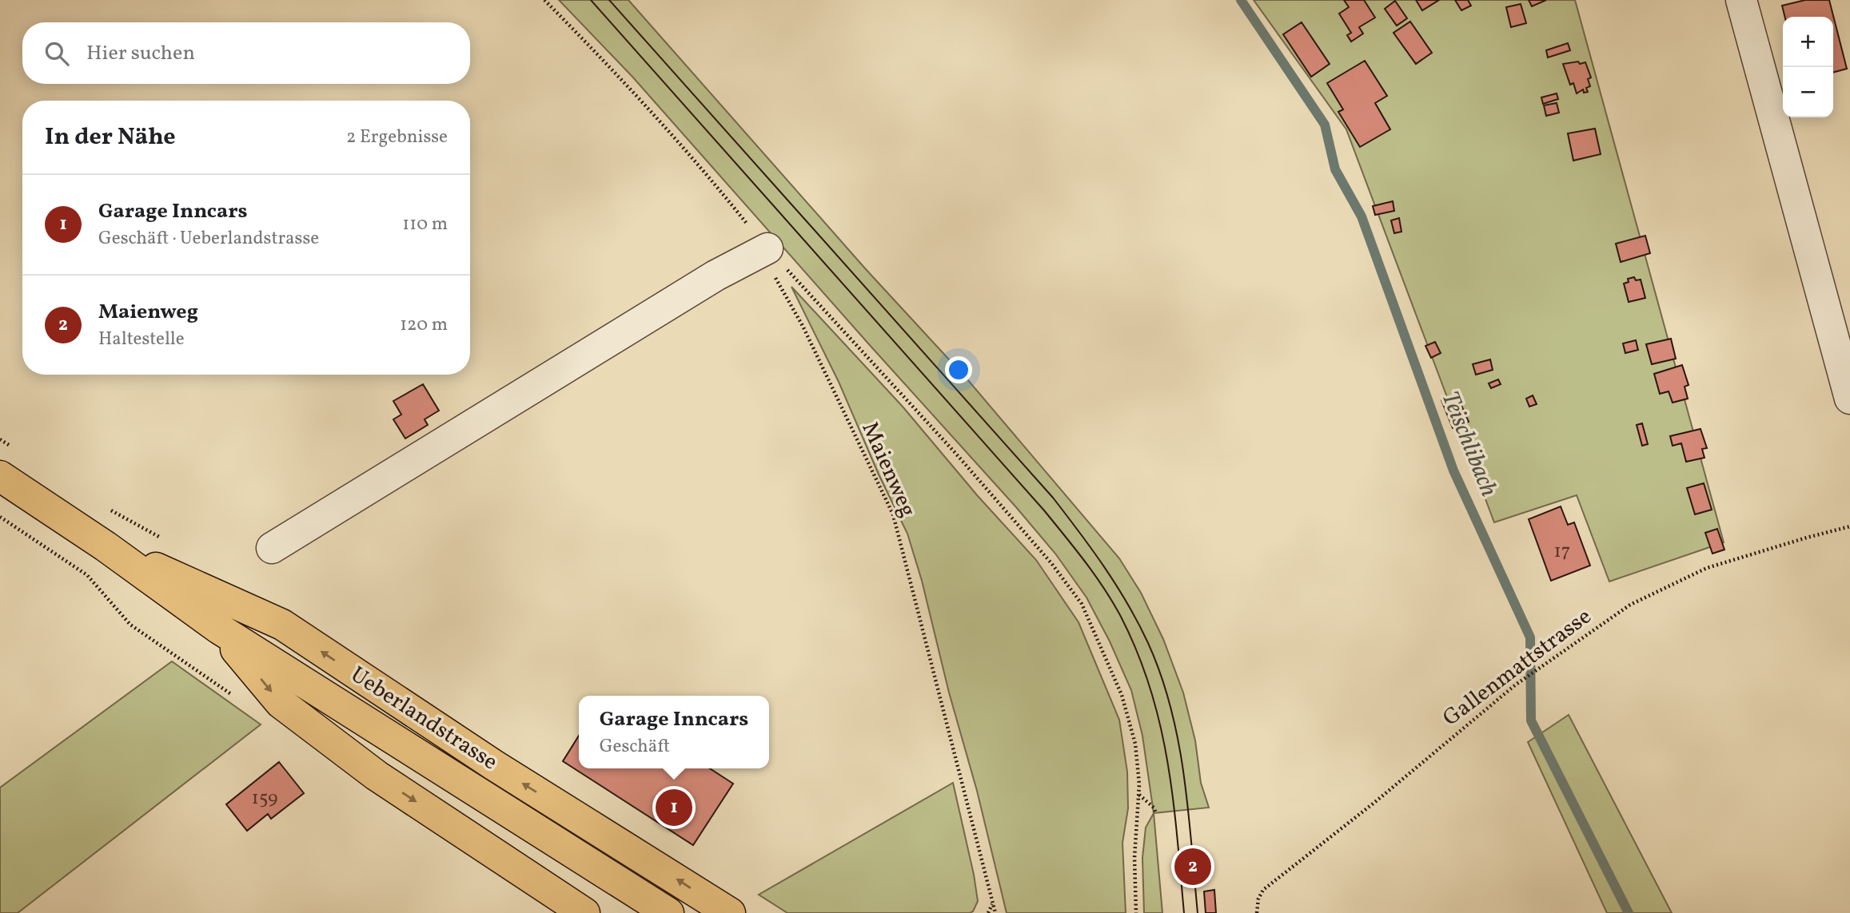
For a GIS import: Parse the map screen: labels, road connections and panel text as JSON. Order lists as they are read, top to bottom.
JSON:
{
  "streets": {
    "main road": ["Ueberlandstrasse"],
    "path": ["Maienweg", "Gallenmattstrasse"]
  },
  "water": ["Teischlibach"],
  "house_numbers": ["17", "159"],
  "page": {
    "map_buttons": ["+", "−"],
    "search": "Hier suchen",
    "heading": ["In der Nähe", "2 Ergebnisse"],
    "list": [
      {
        "mark": "1",
        "name": "Garage Inncars",
        "note": "Geschäft · Ueberlandstrasse",
        "value": "110 m"
      },
      {
        "mark": "2",
        "name": "Maienweg",
        "note": "Haltestelle",
        "value": "120 m"
      }
    ],
    "popup": ["Garage Inncars", "Geschäft"],
    "pins": ["1", "2"]
  }
}
